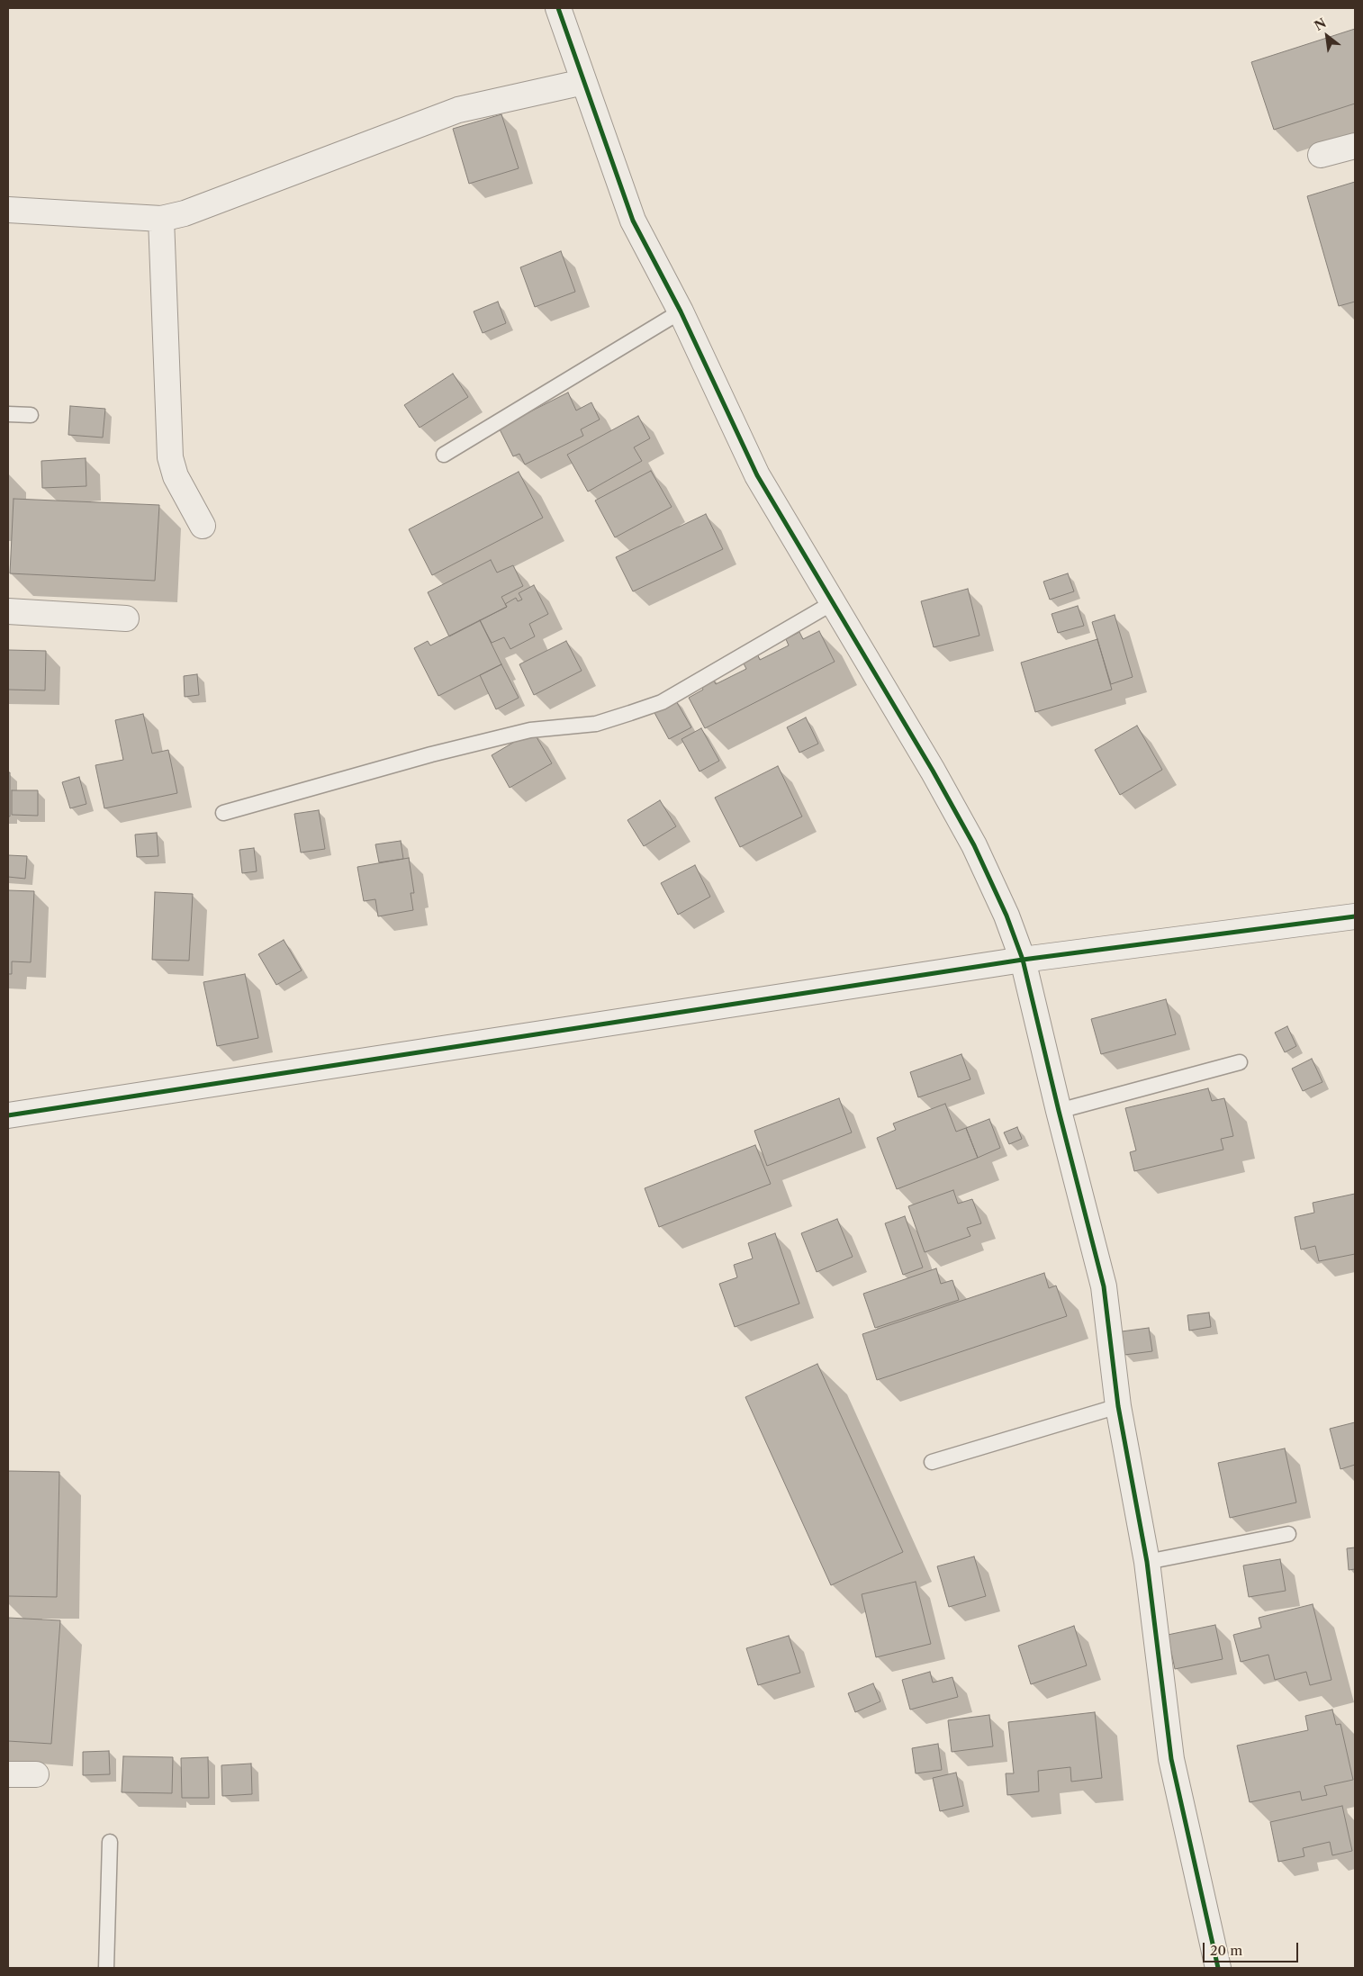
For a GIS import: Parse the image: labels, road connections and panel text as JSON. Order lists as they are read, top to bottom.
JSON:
{
  "scale_bar": "20 m",
  "north": "top left"
}
